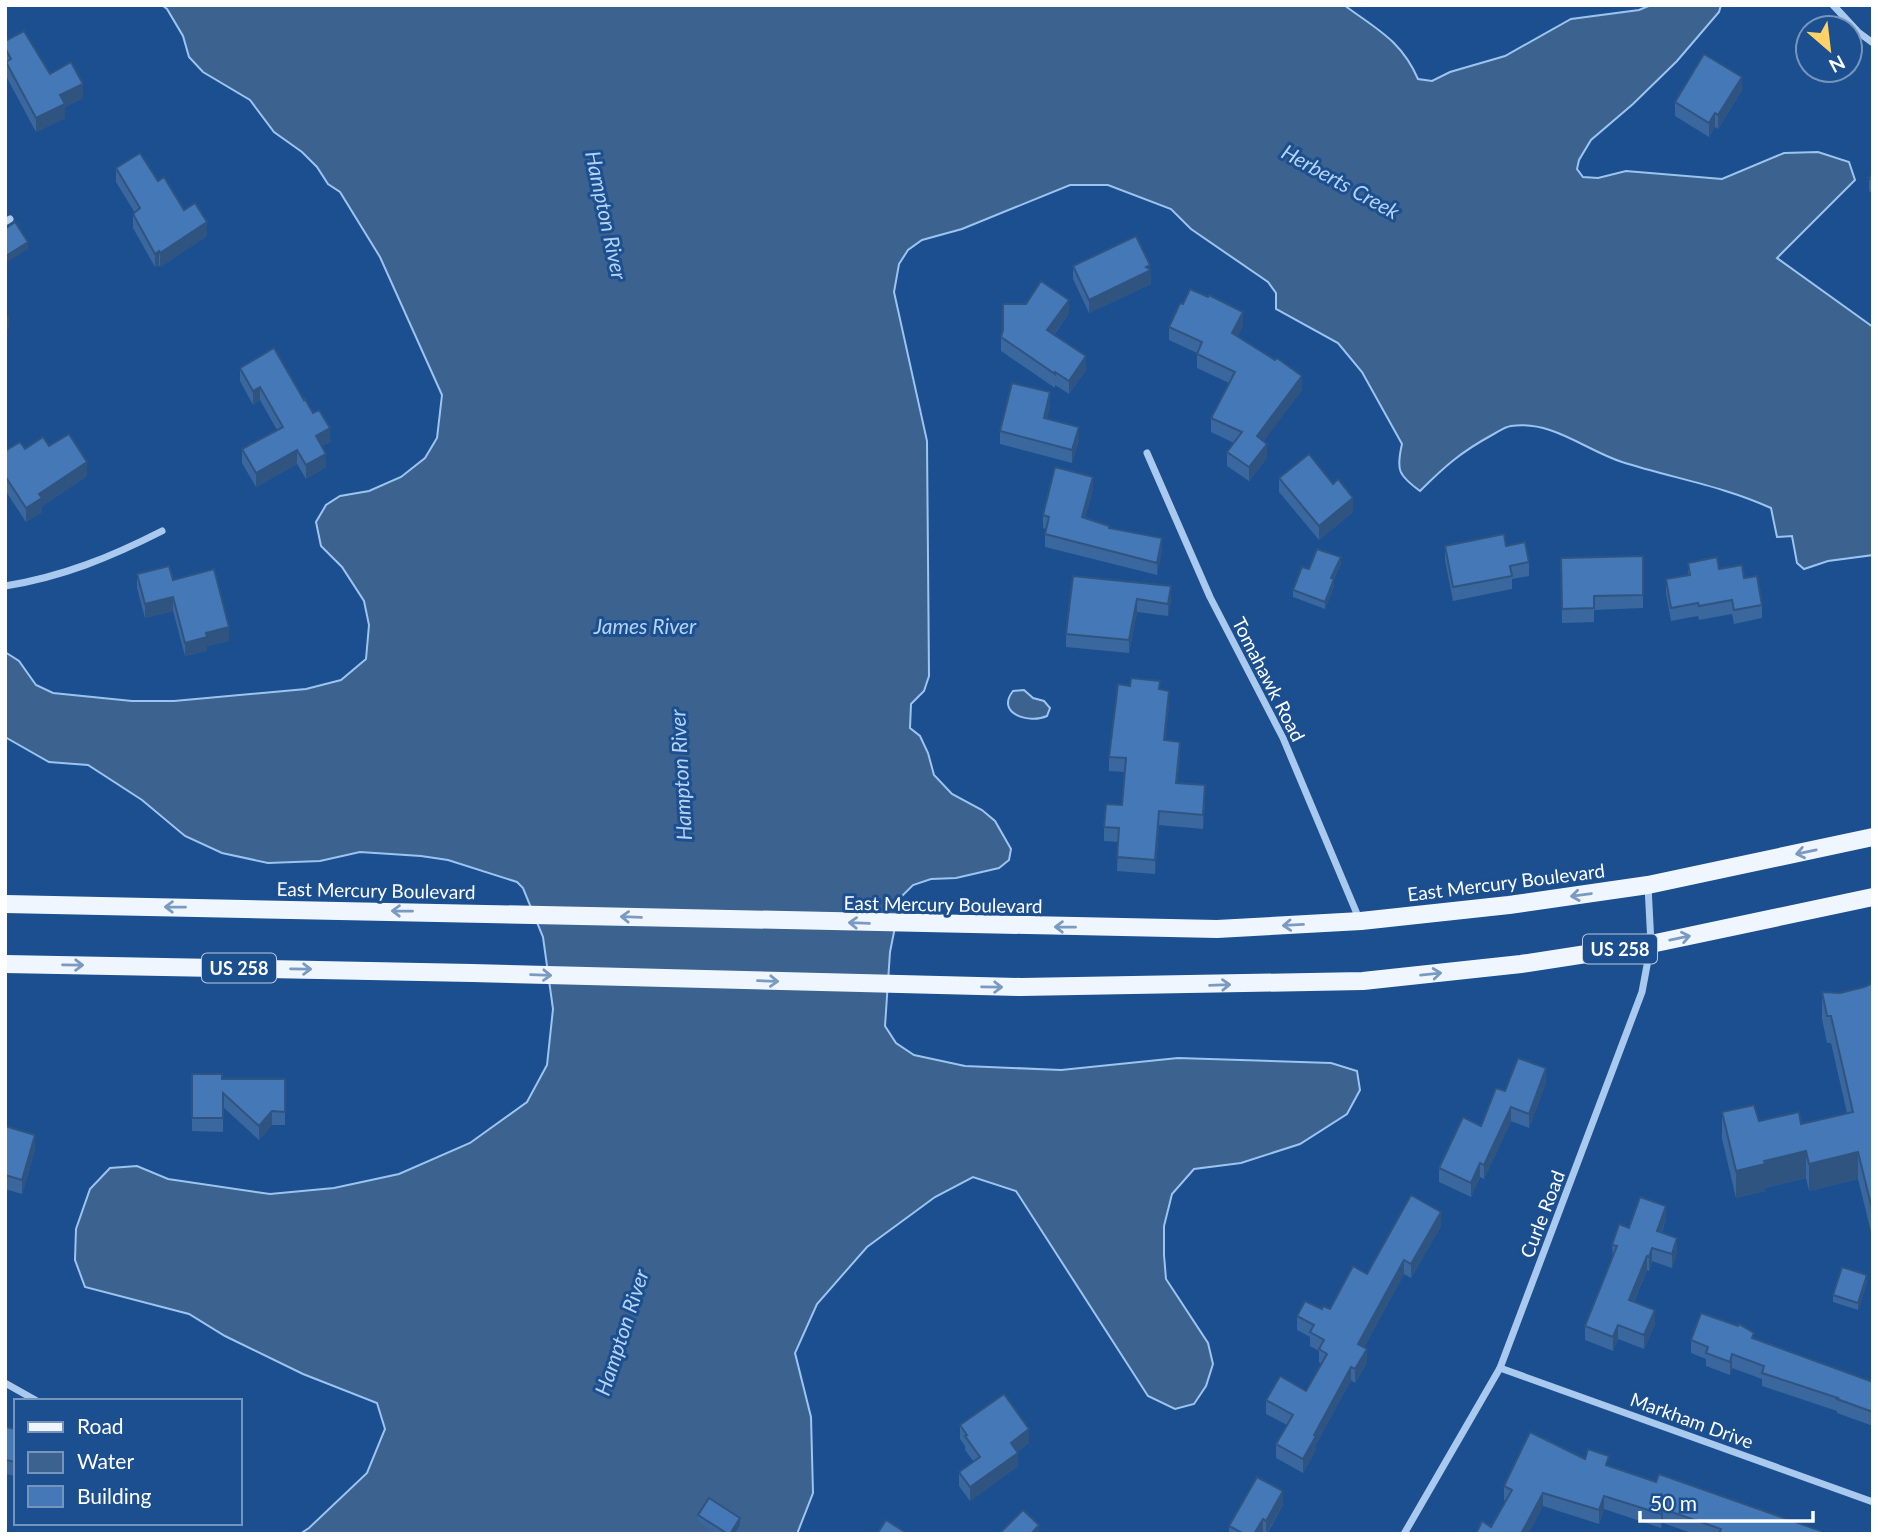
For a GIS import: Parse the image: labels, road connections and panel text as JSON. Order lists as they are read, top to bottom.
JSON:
{
  "streets": {
    "main road": ["East Mercury Boulevard", "US 258"],
    "street": ["Tomahawk Road", "Curle Road", "Markham Drive"]
  },
  "crossings": [
    ["Tomahawk Road", "East Mercury Boulevard"],
    ["East Mercury Boulevard", "Curle Road"],
    ["US 258", "Curle Road"],
    ["Curle Road", "Markham Drive"]
  ],
  "water": ["Herberts Creek", "Hampton River", "James River"],
  "legend": ["Road", "Water", "Building"],
  "scale_bar": "50 m",
  "north": "bottom right"
}
